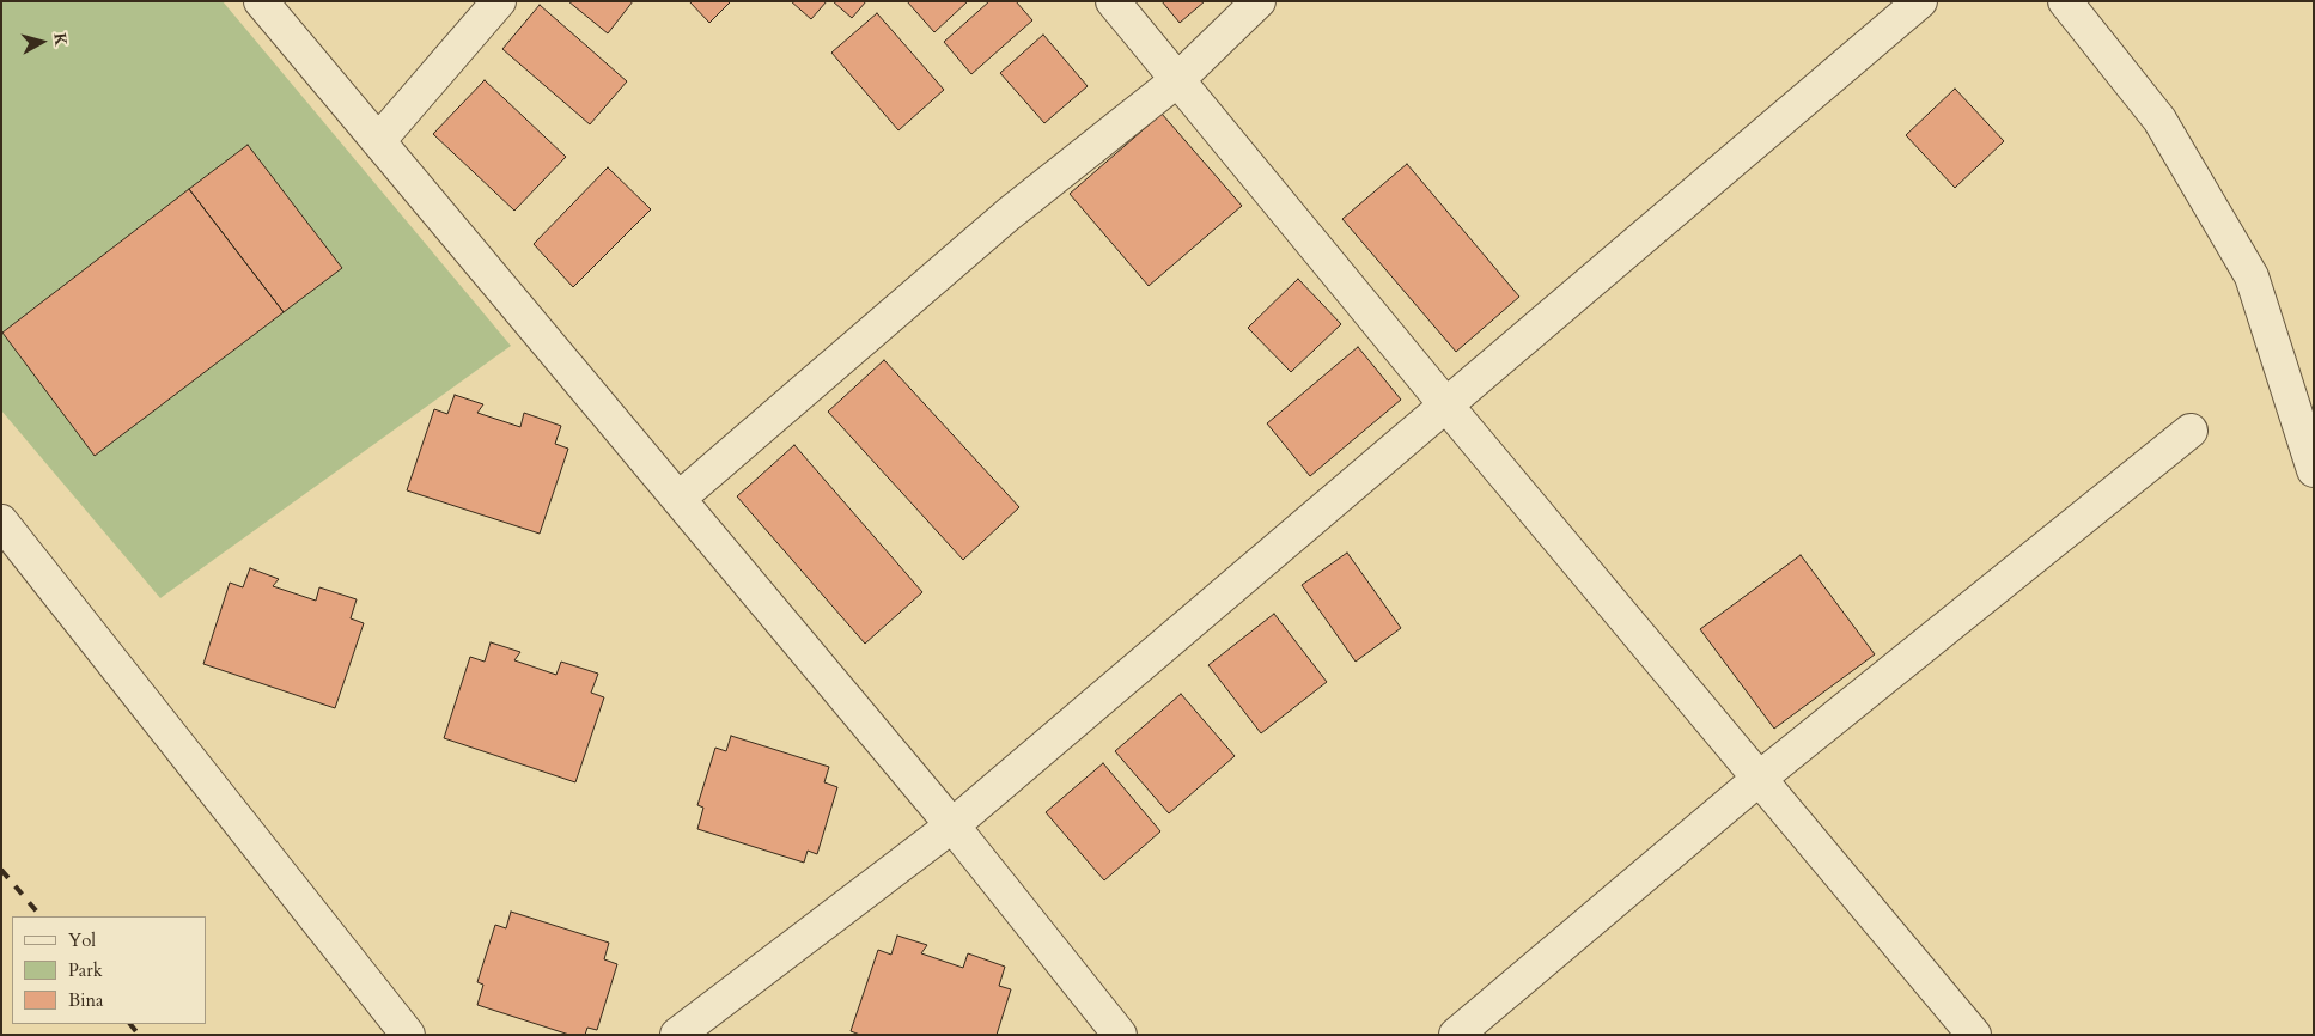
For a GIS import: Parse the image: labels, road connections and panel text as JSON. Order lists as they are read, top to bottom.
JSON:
{
  "legend": ["Yol", "Park", "Bina"],
  "north": "right"
}
